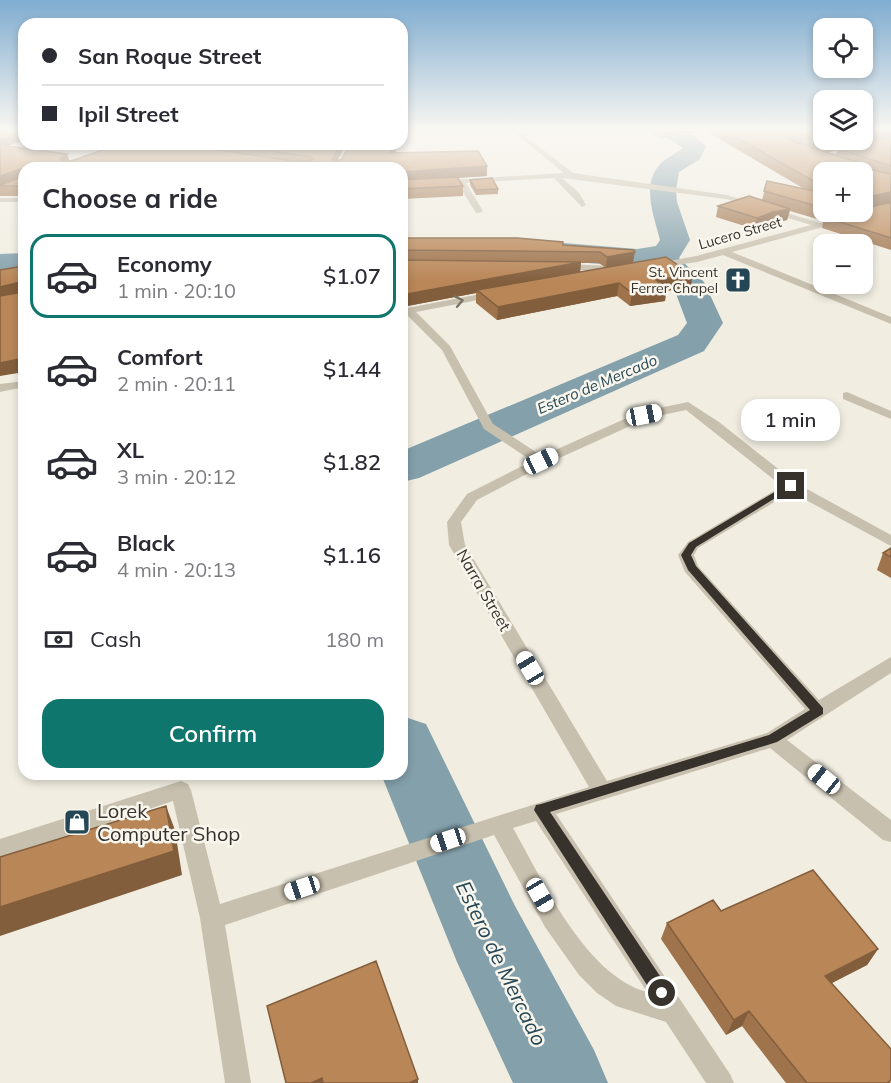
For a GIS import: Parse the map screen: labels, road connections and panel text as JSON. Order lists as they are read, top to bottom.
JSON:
{
  "streets": {
    "street": ["Lucero Street", "Narra Street"]
  },
  "water": ["Estero de Mercado"],
  "places": {
    "church": ["St. Vincent Ferrer Chapel"],
    "shop": ["Lorek Computer Shop"]
  },
  "page": {
    "map_buttons": ["+", "−"],
    "banner": ["San Roque Street", "Ipil Street"],
    "heading": "Choose a ride",
    "list": [
      {
        "name": "Economy",
        "note": "1 min · 20:10",
        "value": "$1.07"
      },
      {
        "name": "Comfort",
        "note": "2 min · 20:11",
        "value": "$1.44"
      },
      {
        "name": "XL",
        "note": "3 min · 20:12",
        "value": "$1.82"
      },
      {
        "name": "Black",
        "note": "4 min · 20:13",
        "value": "$1.16"
      }
    ],
    "bubble": "1 min",
    "pay": ["Cash", "180 m"],
    "buttons": "Confirm"
  }
}
